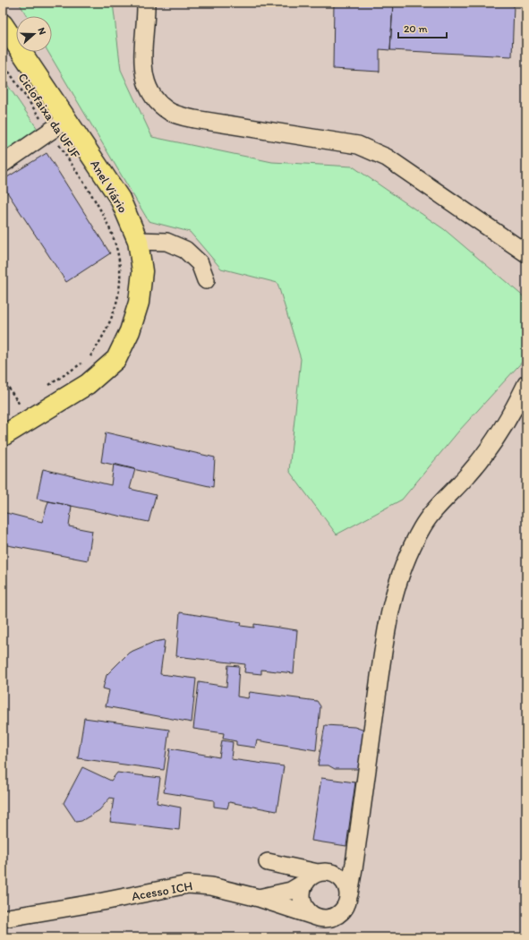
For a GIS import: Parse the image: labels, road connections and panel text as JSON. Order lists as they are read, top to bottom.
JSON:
{
  "streets": {
    "main road": ["Anel Viário"],
    "street": ["Acesso ICH"],
    "path": ["Ciclofaixa da UFJF"]
  },
  "scale_bar": "20 m",
  "north": "right"
}
